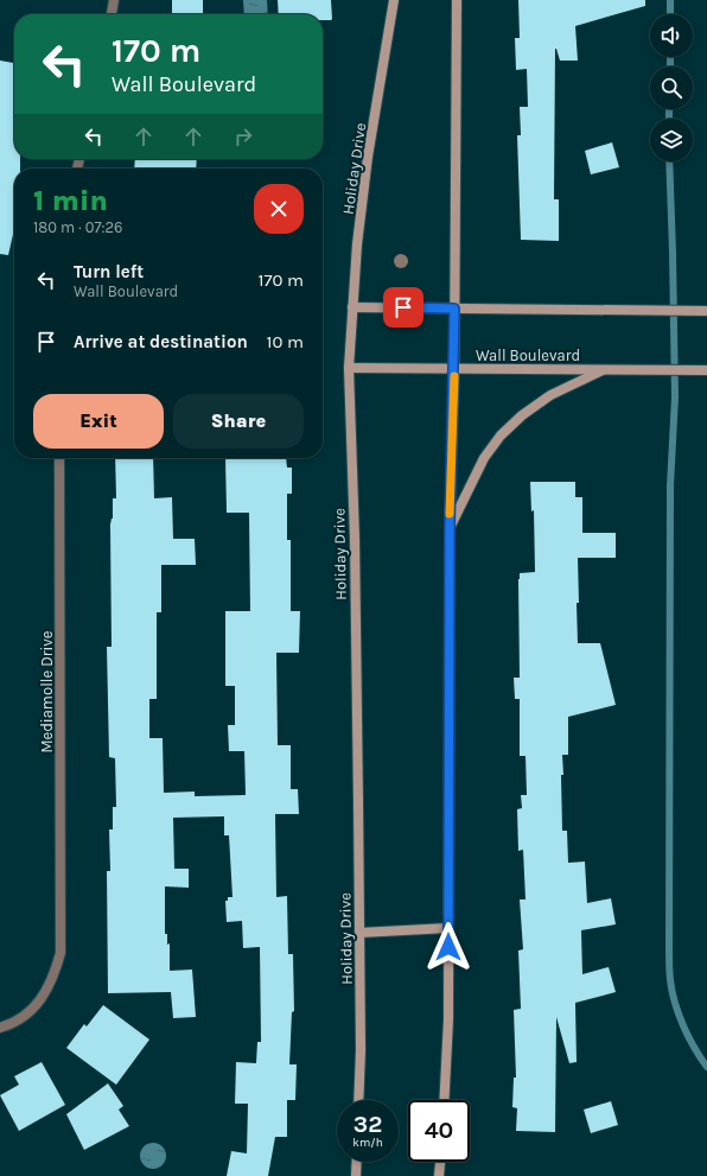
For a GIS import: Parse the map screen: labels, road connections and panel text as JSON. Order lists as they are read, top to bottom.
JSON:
{
  "streets": {
    "street": ["Holiday Drive", "Wall Boulevard", "Mediamolle Drive"]
  },
  "crossings": [
    ["Holiday Drive", "Wall Boulevard"]
  ],
  "page": {
    "turn": ["170 m", "Wall Boulevard"],
    "heading": ["1 min", "180 m · 07:26"],
    "list": [
      {
        "name": "Turn left",
        "note": "Wall Boulevard",
        "value": "170 m"
      },
      {
        "name": "Arrive at destination",
        "value": "10 m"
      }
    ],
    "buttons": ["Exit", "Share"],
    "speed": "32 km/h",
    "limit": "40"
  }
}
